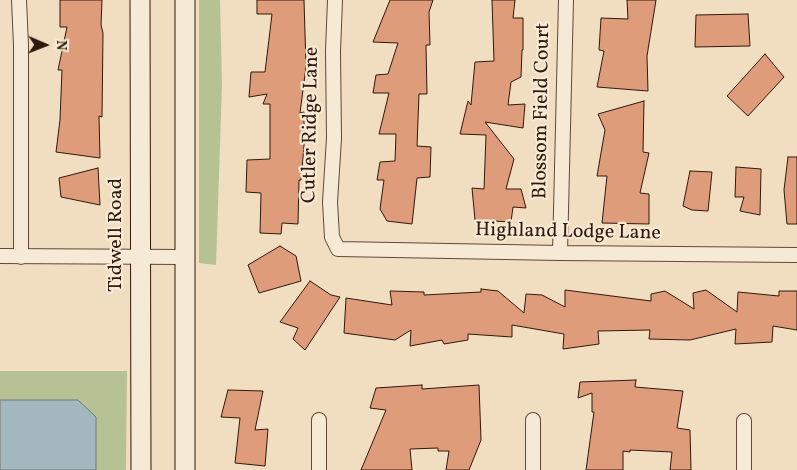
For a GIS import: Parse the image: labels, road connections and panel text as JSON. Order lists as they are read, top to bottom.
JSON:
{
  "streets": {
    "main road": ["Tidwell Road"],
    "street": ["Blossom Field Court", "Cutler Ridge Lane", "Highland Lodge Lane"]
  },
  "crossings": [
    ["Blossom Field Court", "Highland Lodge Lane"],
    ["Cutler Ridge Lane", "Highland Lodge Lane"]
  ],
  "north": "right"
}
